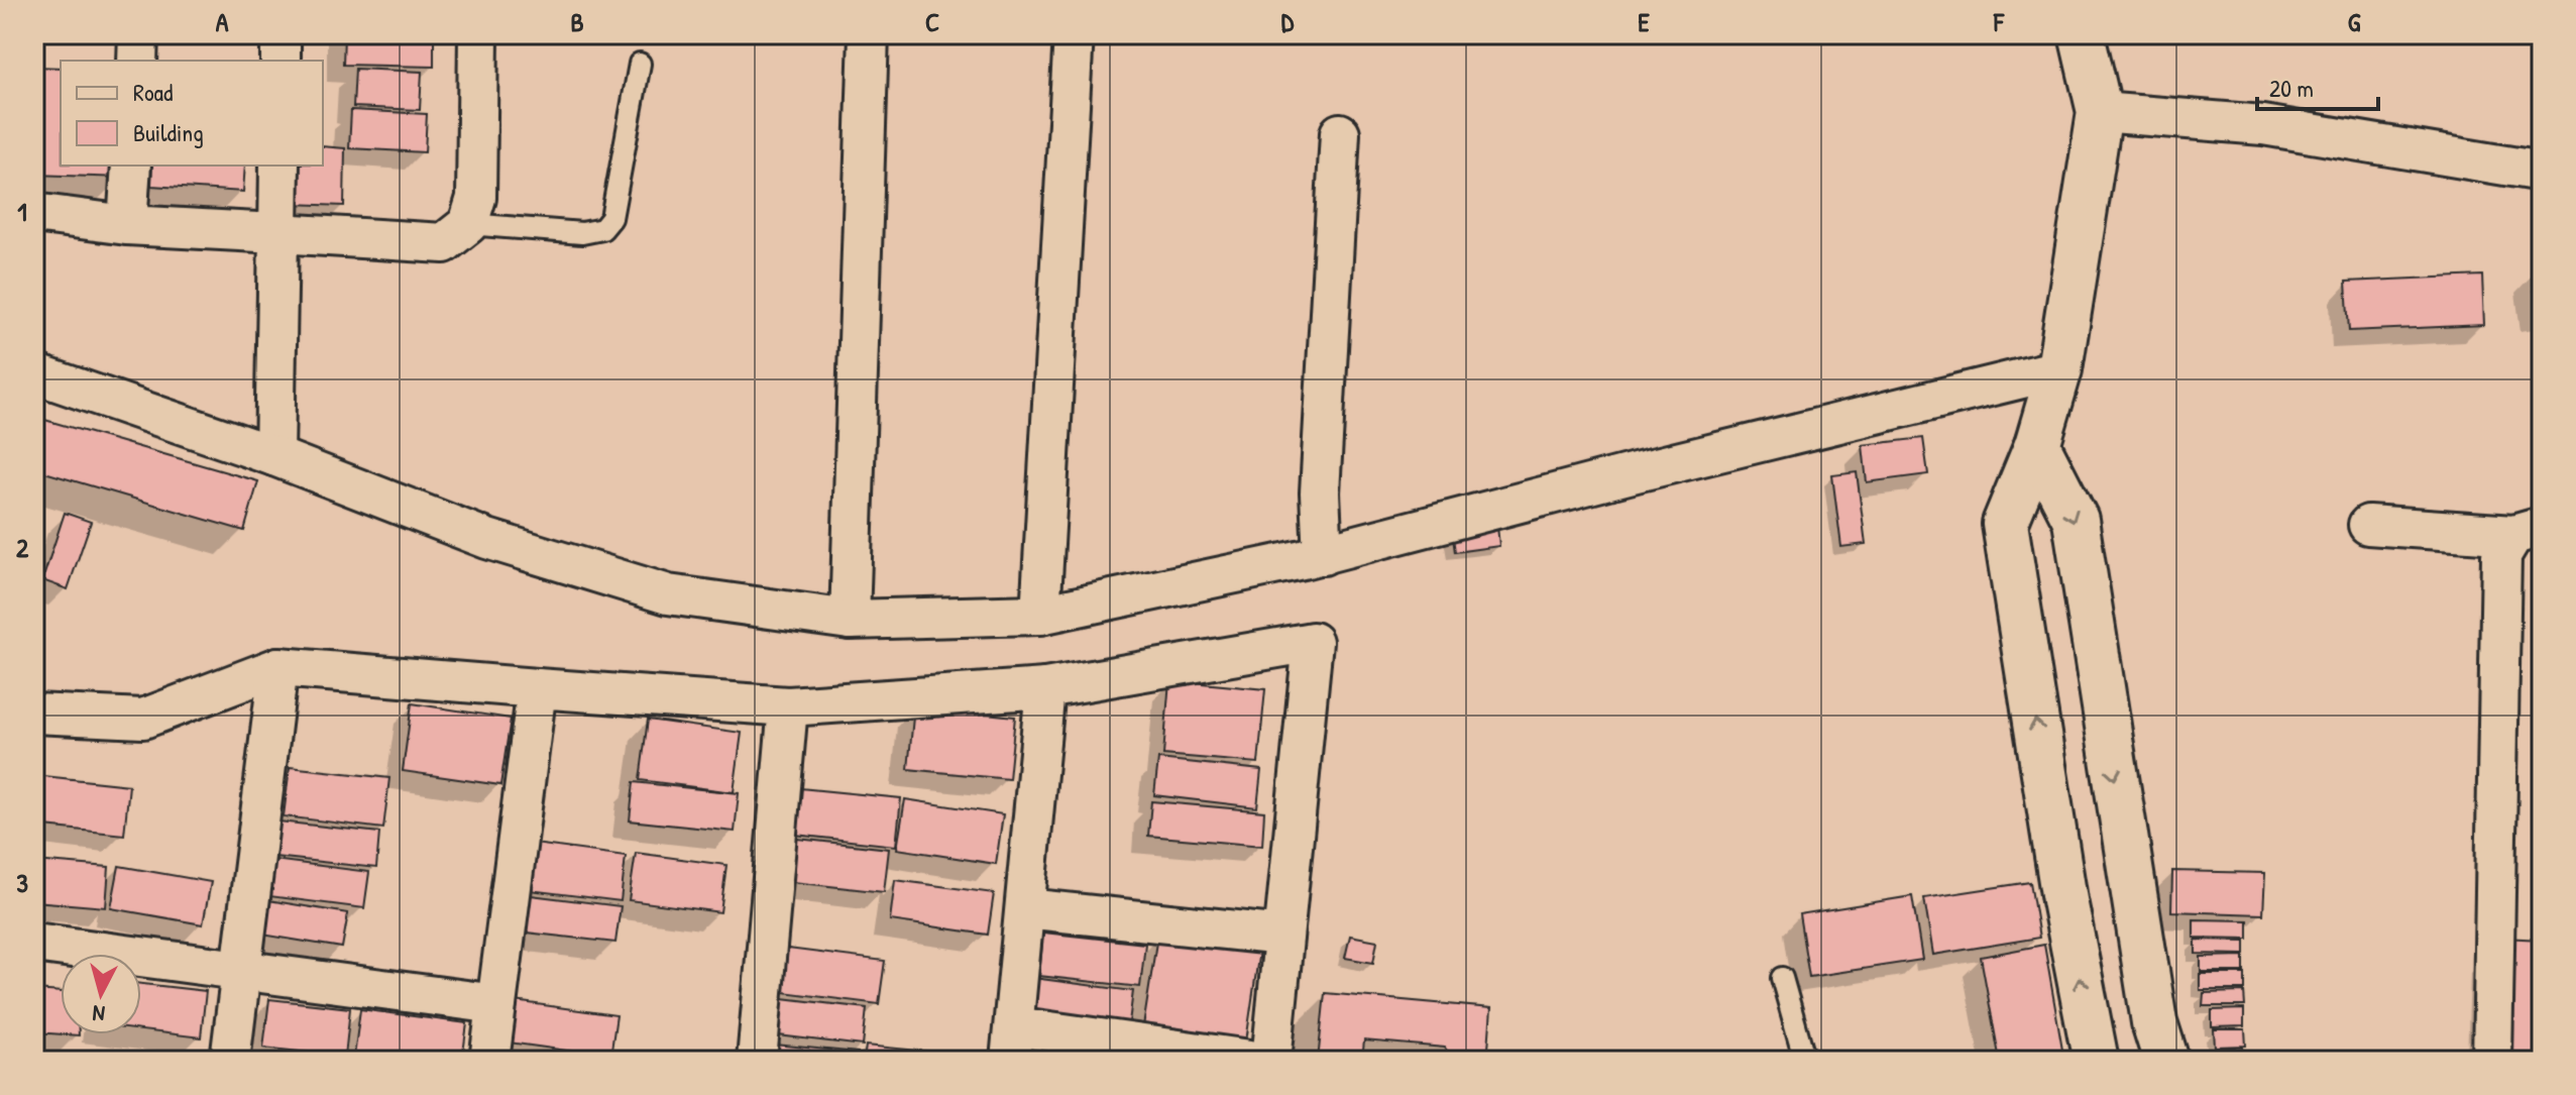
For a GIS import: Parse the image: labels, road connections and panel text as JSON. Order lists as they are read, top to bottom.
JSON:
{
  "legend": ["Road", "Building"],
  "scale_bar": "20 m",
  "north": "bottom",
  "grid": {
    "columns": [
      "A",
      "B",
      "C",
      "D",
      "E",
      "F",
      "G"
    ],
    "rows": ["1", "2", "3"]
  }
}
